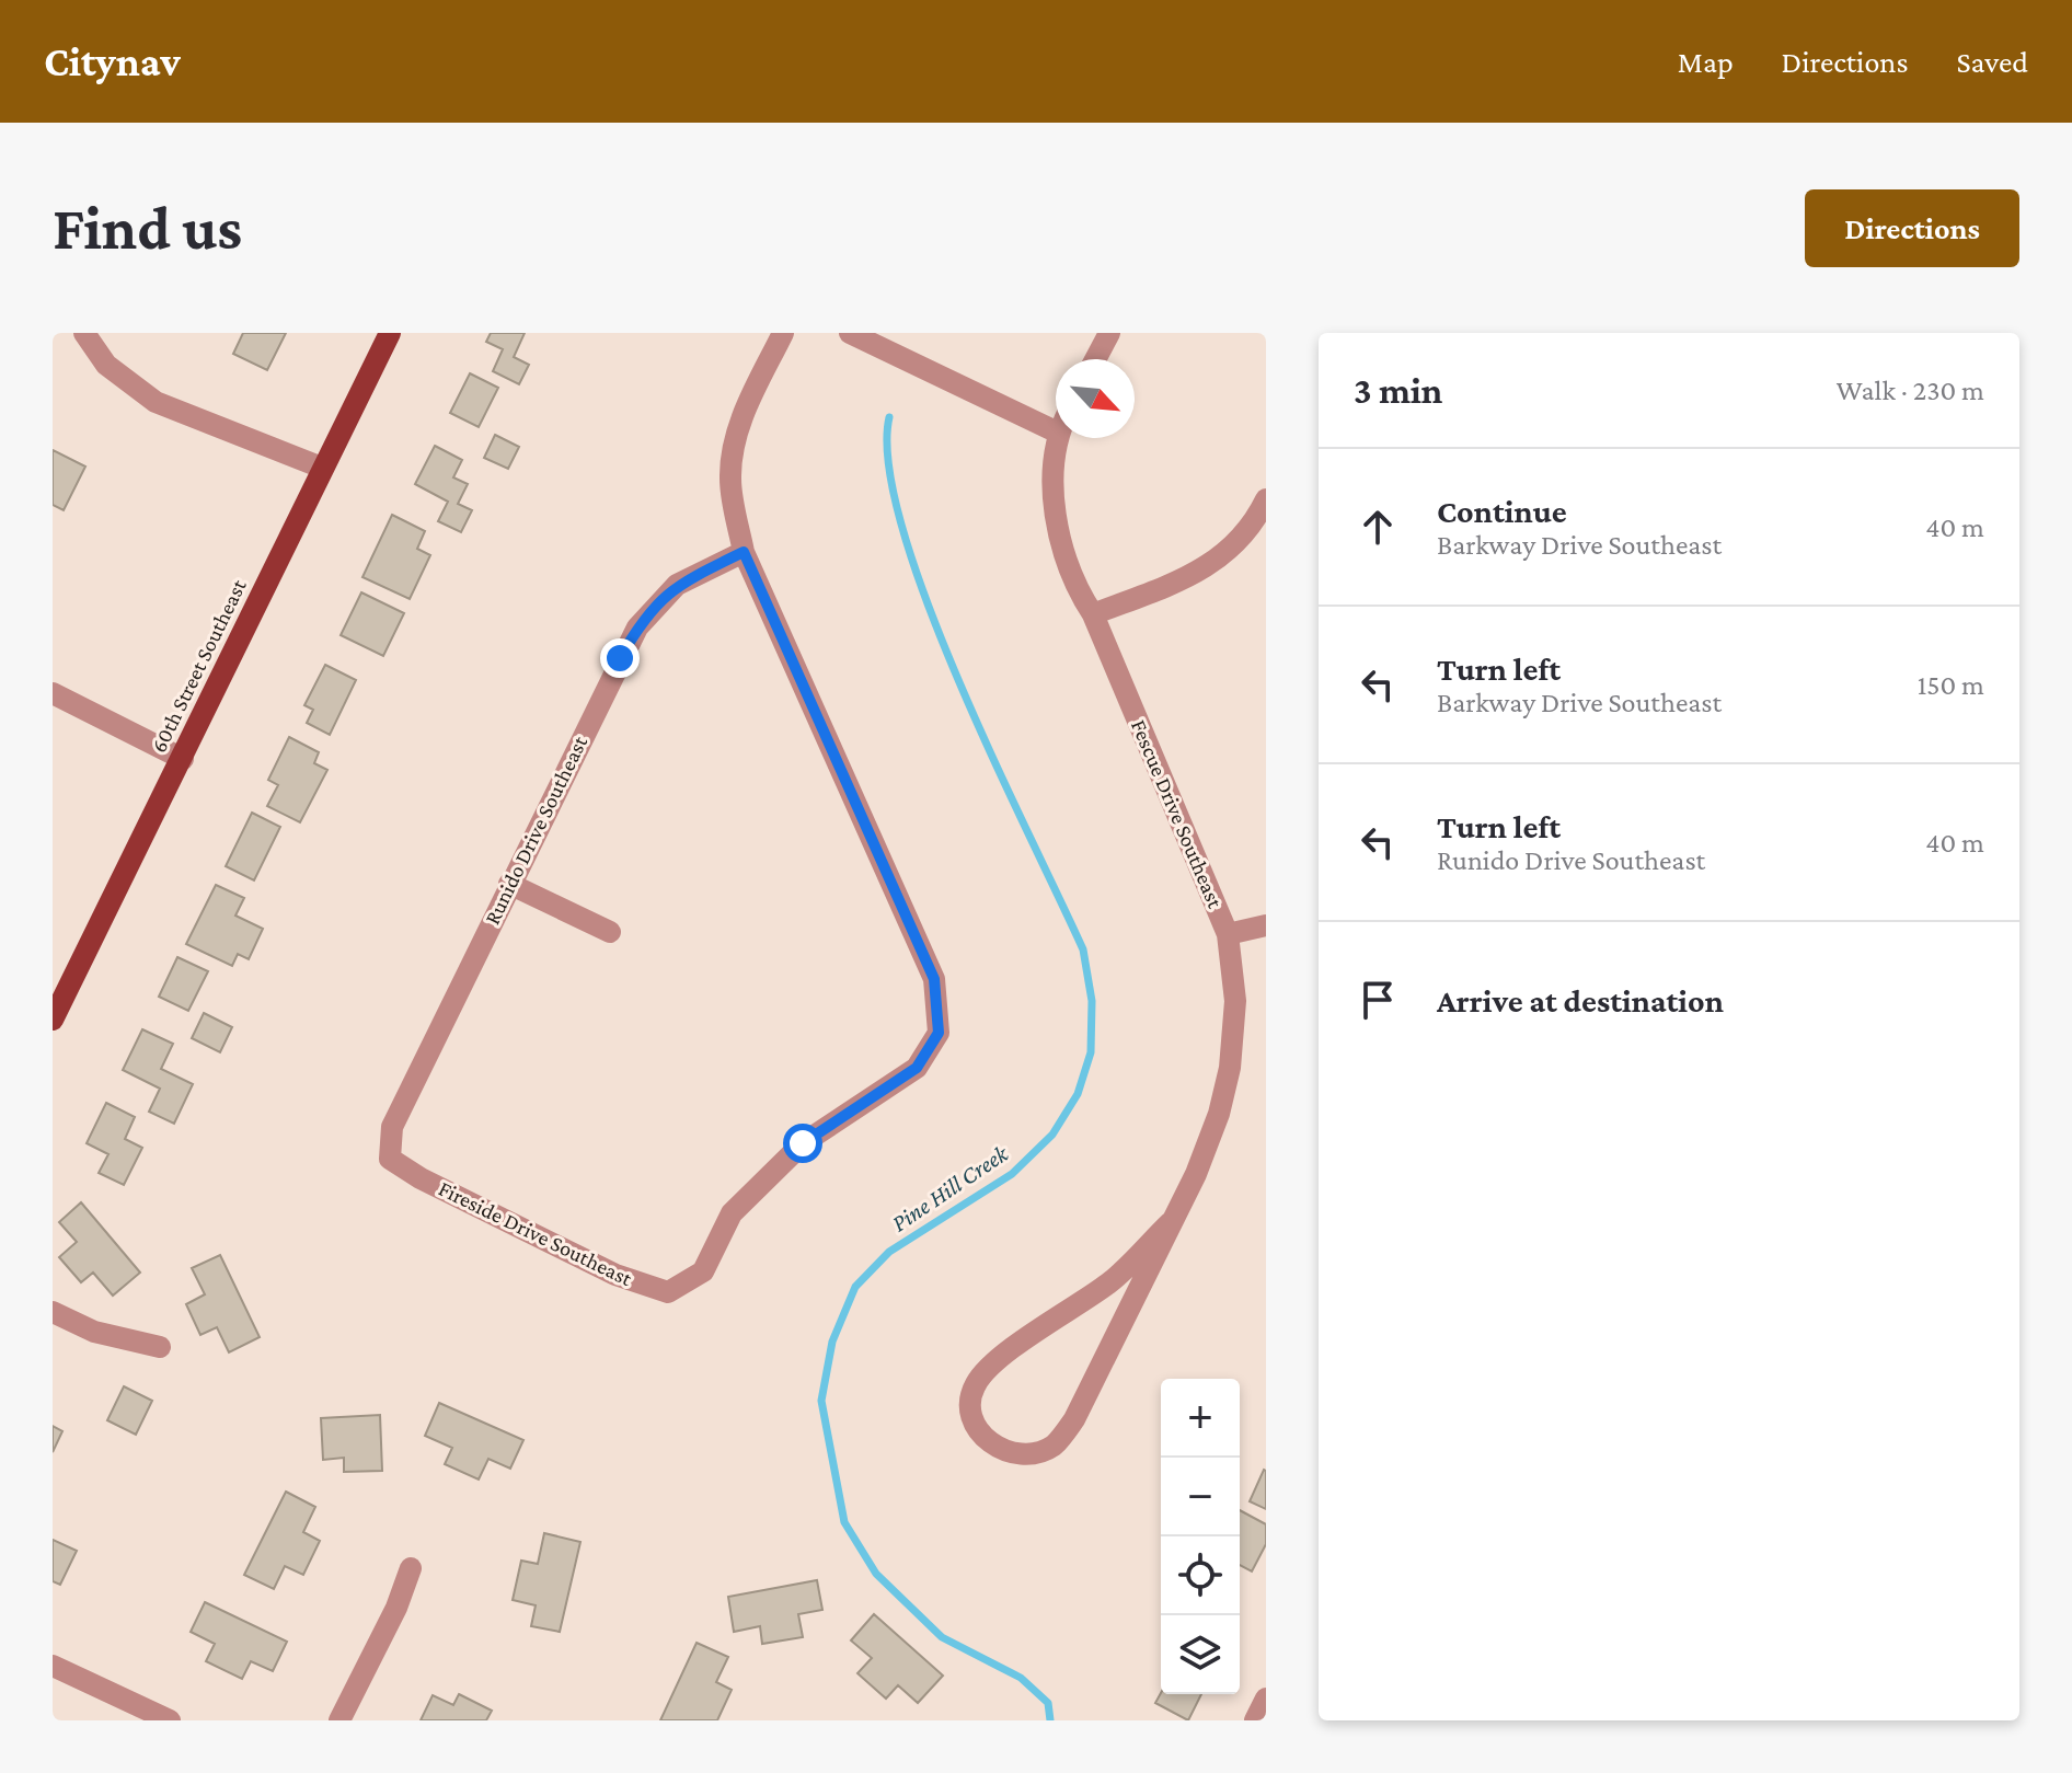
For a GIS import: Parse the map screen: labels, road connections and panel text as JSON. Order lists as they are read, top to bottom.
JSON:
{
  "streets": {
    "main road": ["60th Street Southeast"],
    "street": ["Fescue Drive Southeast", "Runido Drive Southeast", "Fireside Drive Southeast"]
  },
  "crossings": [
    ["Runido Drive Southeast", "Fireside Drive Southeast"]
  ],
  "water": ["Pine Hill Creek"],
  "north": "bottom right",
  "page": {
    "header": "Citynav",
    "nav": ["Map", "Directions", "Saved"],
    "buttons": "Directions",
    "title": "Find us",
    "heading": ["3 min", "Walk · 230 m"],
    "list": [
      ["Continue", "Barkway Drive Southeast", "40 m"],
      ["Turn left", "Barkway Drive Southeast", "150 m"],
      ["Turn left", "Runido Drive Southeast", "40 m"],
      "Arrive at destination"
    ],
    "map_buttons": ["+", "−"]
  }
}
